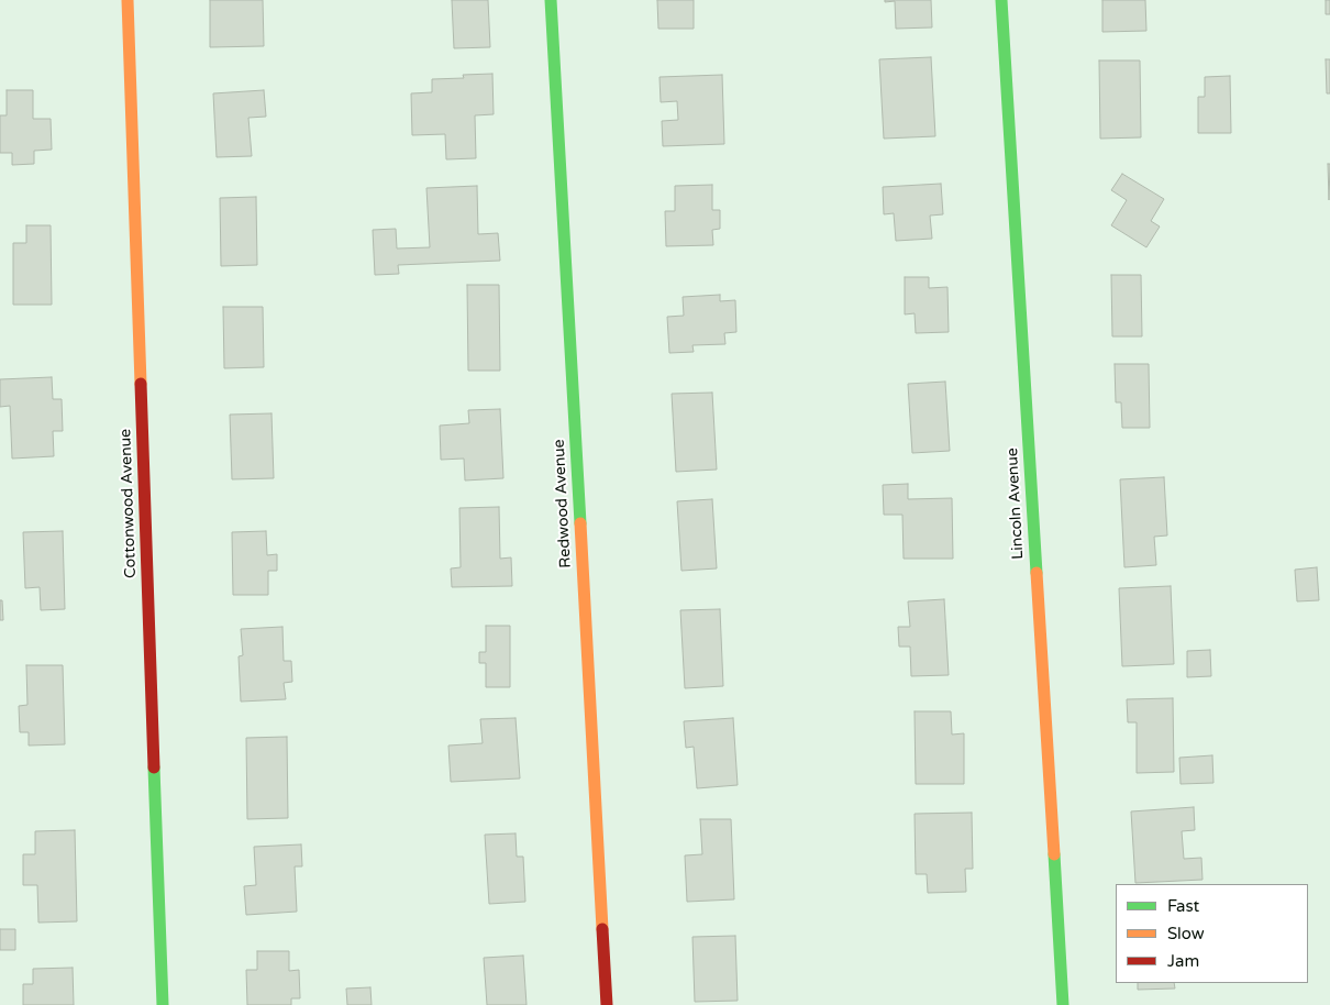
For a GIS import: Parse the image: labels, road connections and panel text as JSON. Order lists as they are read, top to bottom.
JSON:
{
  "streets": {
    "street": ["Cottonwood Avenue", "Redwood Avenue", "Lincoln Avenue"]
  },
  "legend": ["Fast", "Slow", "Jam"]
}
